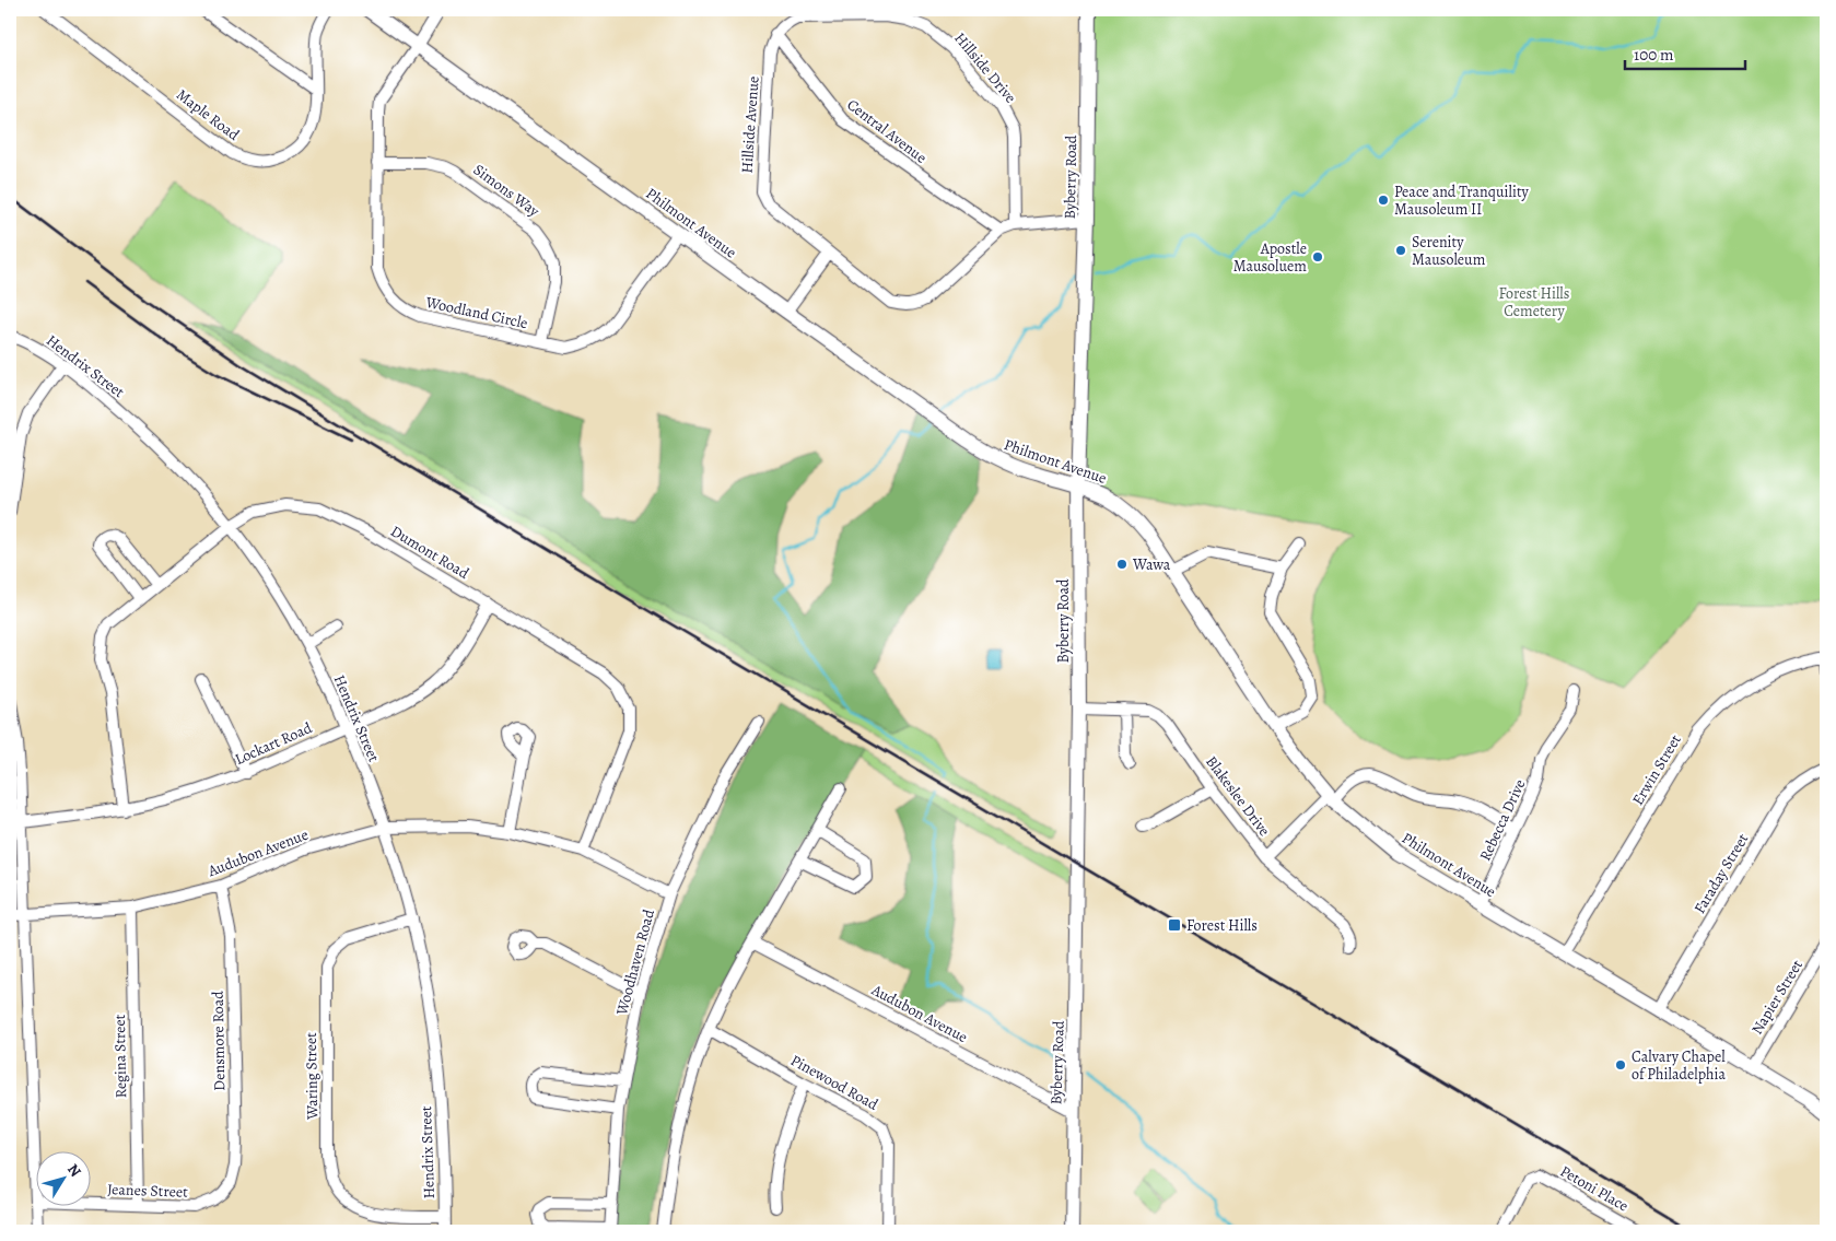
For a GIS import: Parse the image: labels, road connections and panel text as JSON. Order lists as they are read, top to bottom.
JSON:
{
  "streets": {
    "main road": ["Byberry Road", "Philmont Avenue"],
    "street": [
      "Hillside Drive",
      "Maple Road",
      "Hillside Avenue",
      "Central Avenue",
      "Simons Way",
      "Woodland Circle",
      "Hendrix Street",
      "Dumont Road",
      "Lockart Road",
      "Erwin Street",
      "Blakeslee Drive",
      "Rebecca Drive",
      "Audubon Avenue",
      "Faraday Street",
      "Woodhaven Road",
      "Napier Street",
      "Densmore Road",
      "Regina Street",
      "Waring Street",
      "Pinewood Road",
      "Petoni Place",
      "Jeanes Street"
    ]
  },
  "crossings": [
    ["Hillside Drive", "Hillside Avenue"],
    ["Hillside Drive", "Central Avenue"],
    ["Hillside Avenue", "Central Avenue"],
    ["Byberry Road", "Philmont Avenue"],
    ["Byberry Road", "Blakeslee Drive"],
    ["Byberry Road", "Audubon Avenue"],
    ["Simons Way", "Woodland Circle"],
    ["Philmont Avenue", "Woodland Circle"],
    ["Philmont Avenue", "Erwin Street"],
    ["Philmont Avenue", "Rebecca Drive"],
    ["Philmont Avenue", "Faraday Street"],
    ["Philmont Avenue", "Napier Street"],
    ["Hendrix Street", "Dumont Road"],
    ["Hendrix Street", "Lockart Road"],
    ["Hendrix Street", "Audubon Avenue"],
    ["Hendrix Street", "Waring Street"],
    ["Dumont Road", "Lockart Road"],
    ["Dumont Road", "Audubon Avenue"],
    ["Audubon Avenue", "Woodhaven Road"],
    ["Audubon Avenue", "Densmore Road"],
    ["Audubon Avenue", "Regina Street"],
    ["Densmore Road", "Jeanes Street"],
    ["Regina Street", "Jeanes Street"]
  ],
  "parks": ["Forest Hills Cemetery"],
  "places": {
    "other": [
      "Peace and Tranquility Mausoleum II",
      "Serenity Mausoleum",
      "Apostle Mausoluem",
      "Wawa",
      "Calvary Chapel of Philadelphia"
    ],
    "transit": ["Forest Hills"]
  },
  "scale_bar": "100 m",
  "north": "top right"
}
